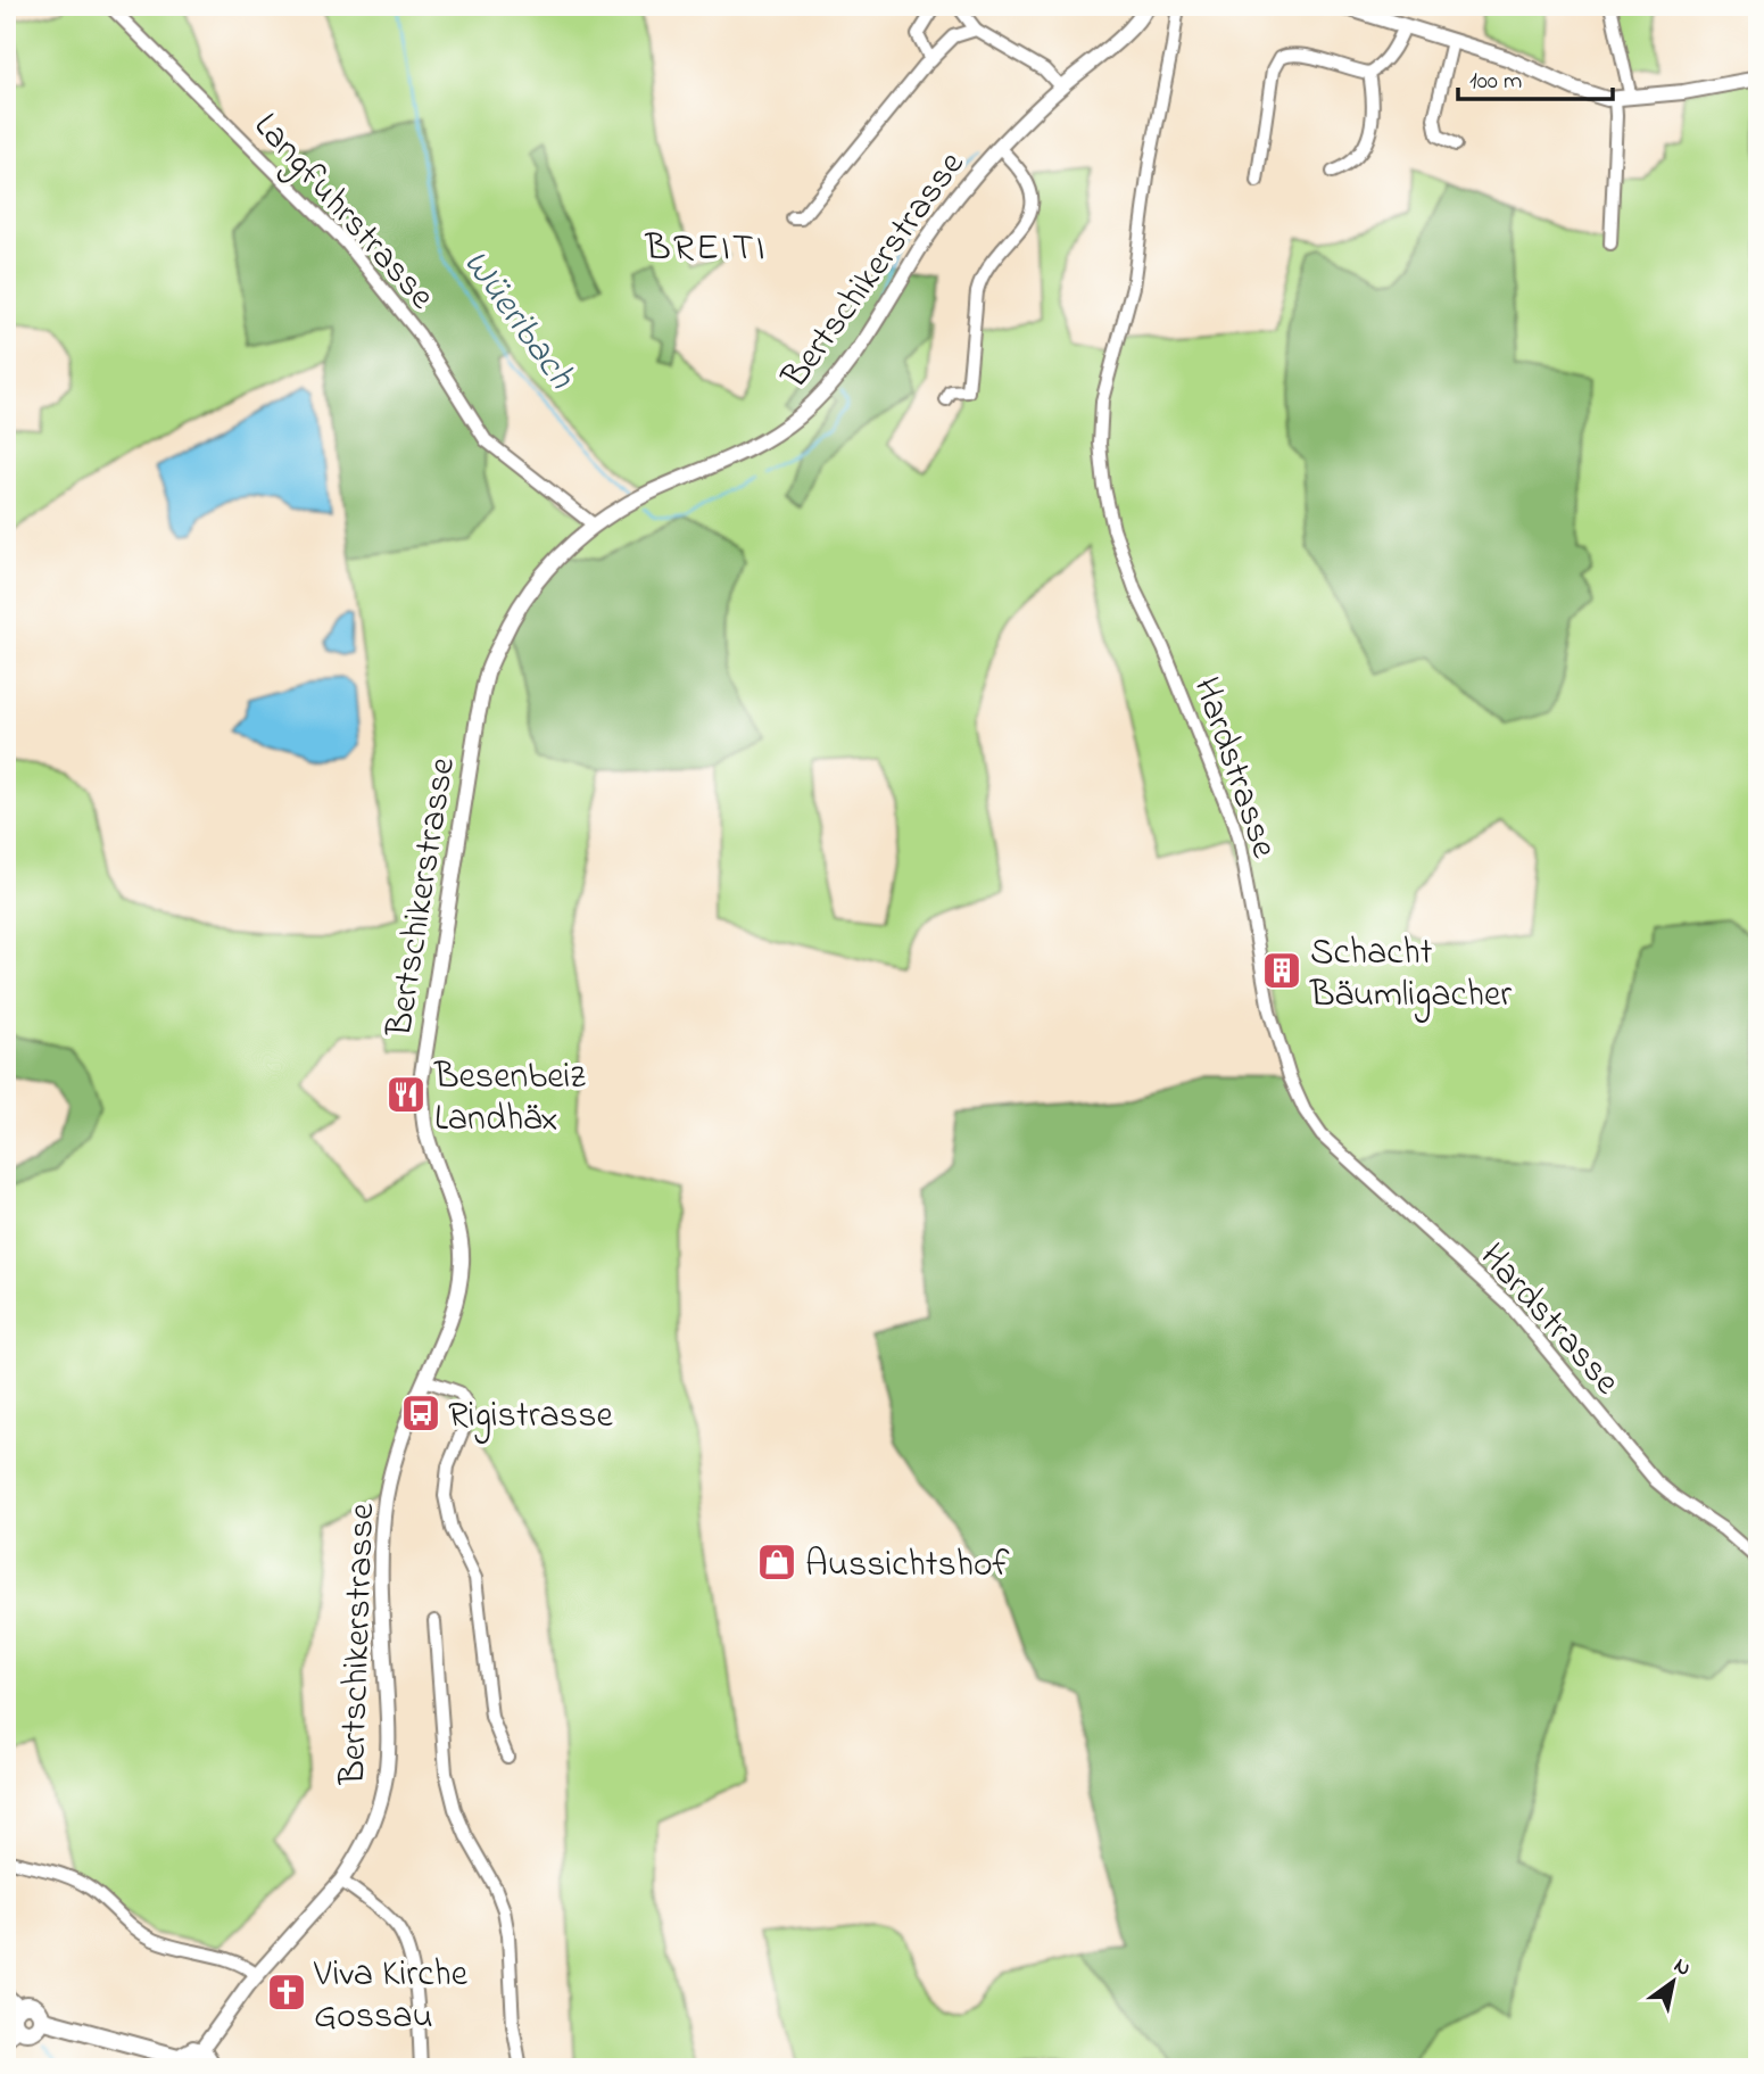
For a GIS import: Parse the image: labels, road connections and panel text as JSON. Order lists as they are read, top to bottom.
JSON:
{
  "streets": {
    "street": ["Langfuhrstrasse", "Bertschikerstrasse", "Hardstrasse"]
  },
  "crossings": [
    ["Langfuhrstrasse", "Bertschikerstrasse"]
  ],
  "districts": ["BREITI"],
  "water": ["Wüeribach"],
  "places": {
    "building": ["Schacht Bäumligacher"],
    "restaurant": ["Besenbeiz Landhäx"],
    "bus stop": ["Rigistrasse"],
    "shop": ["Aussichtshof"],
    "church": ["Viva Kirche Gossau"]
  },
  "scale_bar": "100 m",
  "north": "top right"
}
